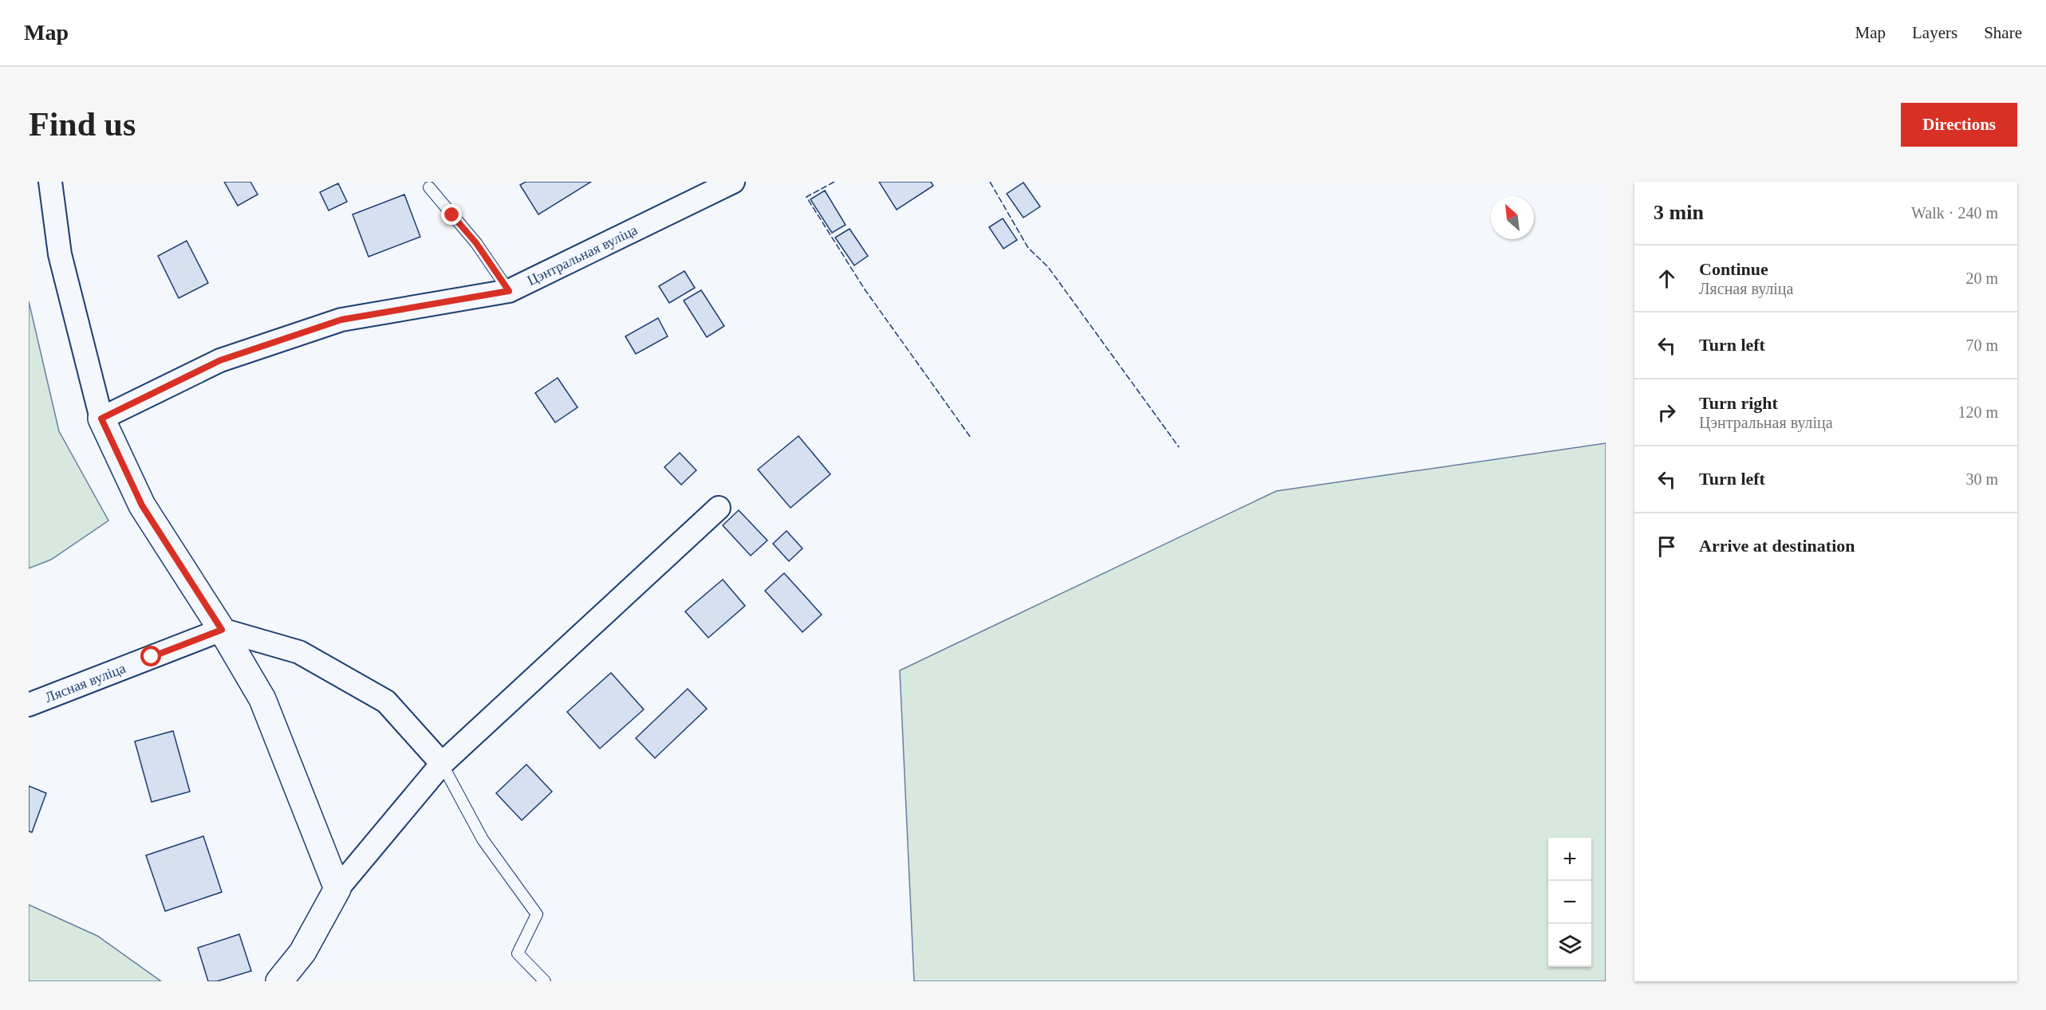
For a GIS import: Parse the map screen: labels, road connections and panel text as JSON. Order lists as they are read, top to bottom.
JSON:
{
  "streets": {
    "street": ["Цэнтральная вуліца", "Лясная вуліца"]
  },
  "north": "top left",
  "page": {
    "header": "Map",
    "nav": ["Map", "Layers", "Share"],
    "buttons": "Directions",
    "title": "Find us",
    "heading": ["3 min", "Walk · 240 m"],
    "list": [
      ["Continue", "Лясная вуліца", "20 m"],
      ["Turn left", "70 m"],
      ["Turn right", "Цэнтральная вуліца", "120 m"],
      ["Turn left", "30 m"],
      "Arrive at destination"
    ],
    "map_buttons": ["+", "−"]
  }
}
